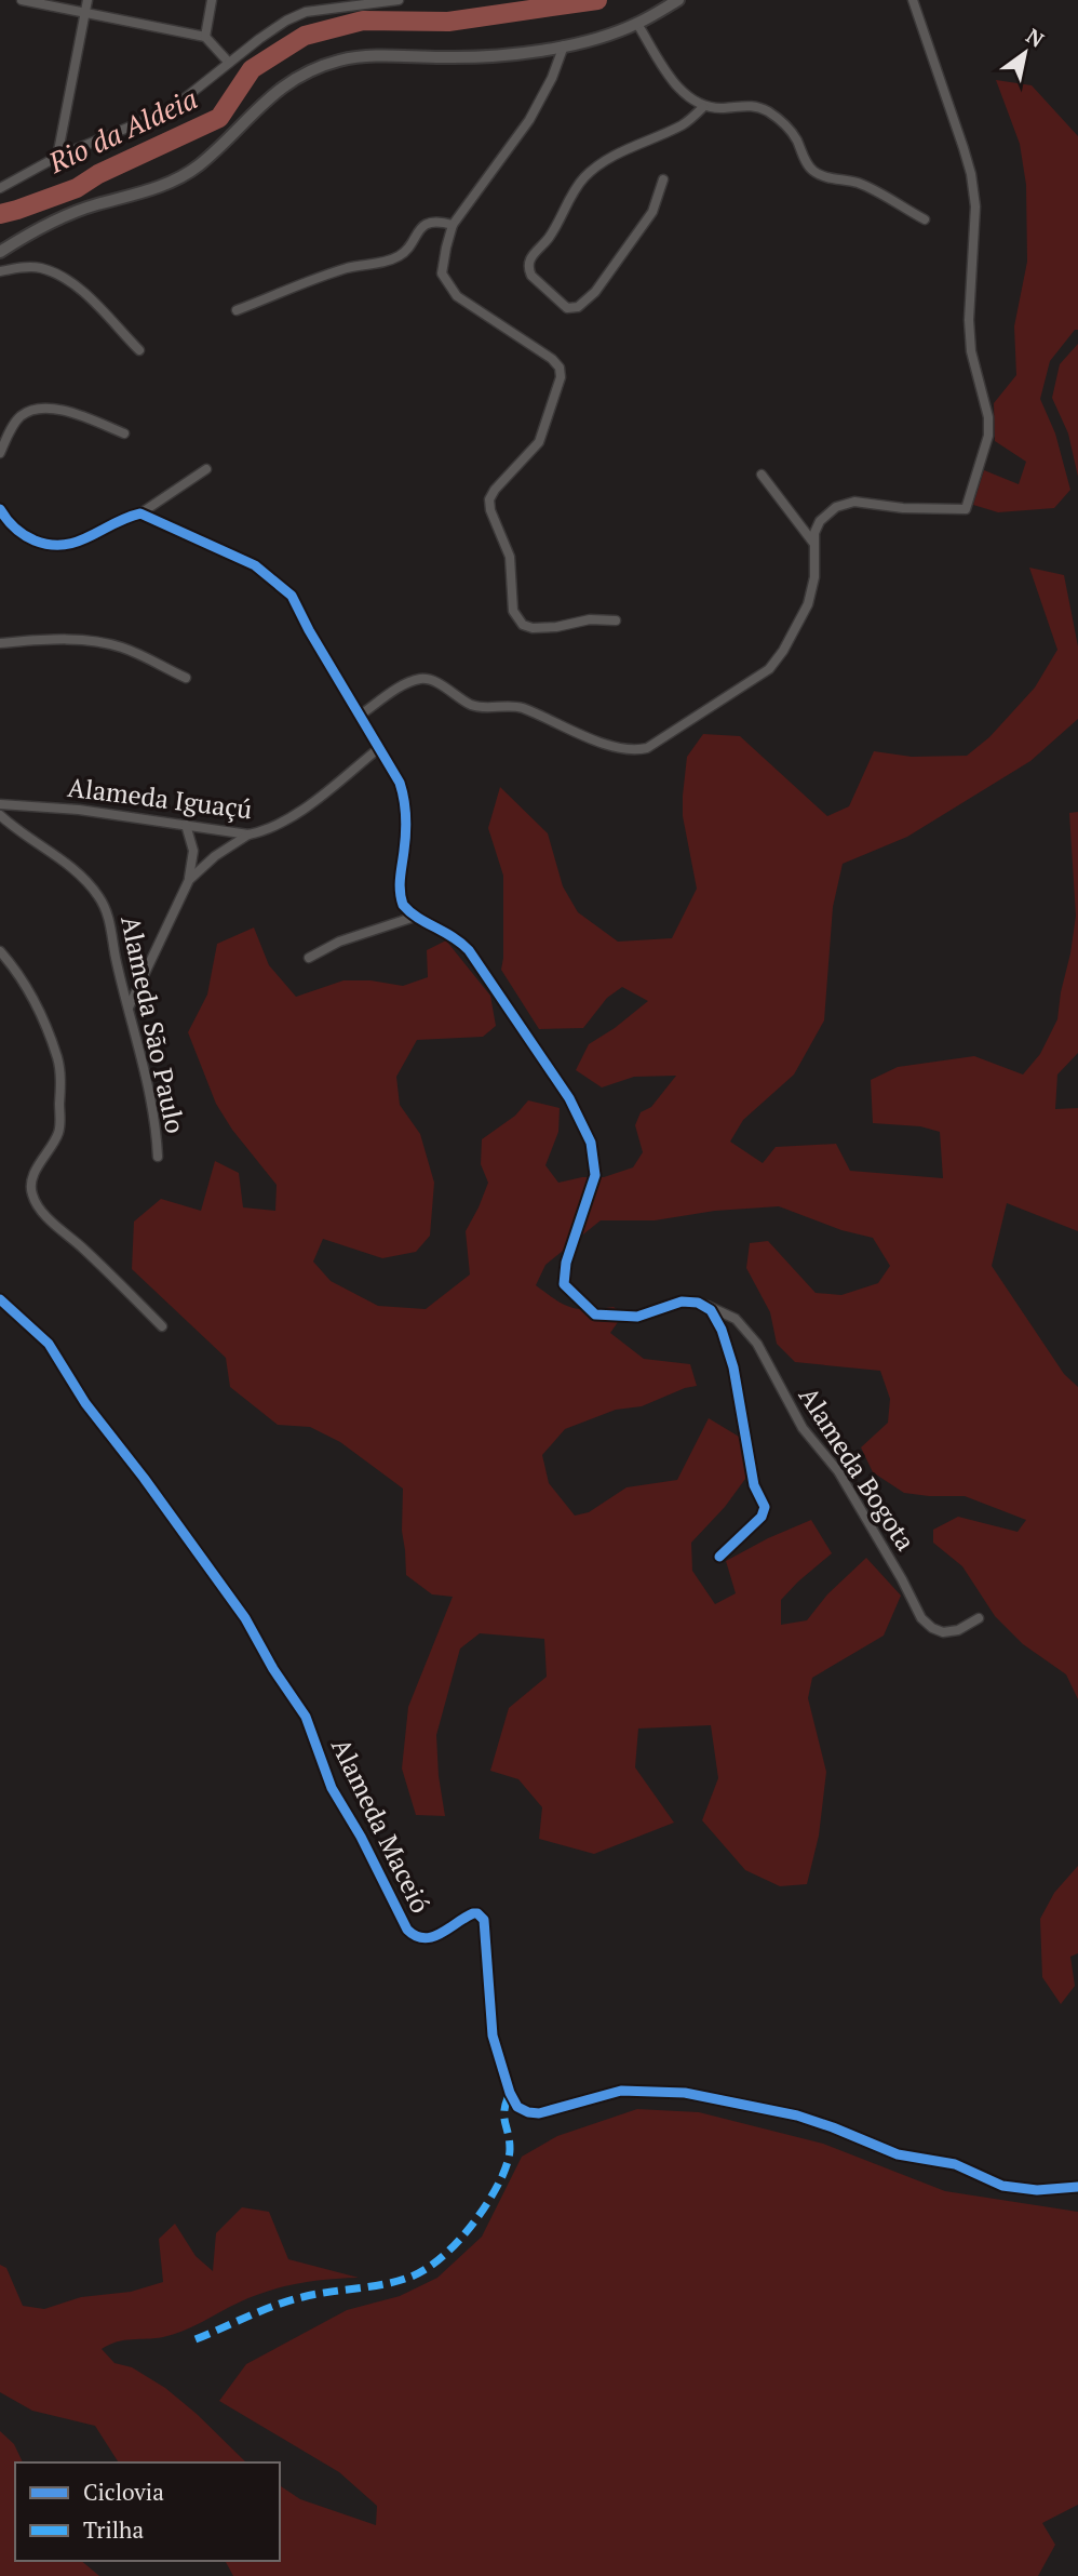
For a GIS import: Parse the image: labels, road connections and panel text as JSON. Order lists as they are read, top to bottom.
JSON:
{
  "streets": {
    "street": [
      "Alameda Iguaçú",
      "Alameda São Paulo",
      "Alameda Bogota",
      "Alameda Maceió"
    ]
  },
  "water": ["Rio da Aldeia"],
  "legend": ["Ciclovia", "Trilha"],
  "north": "top right"
}
